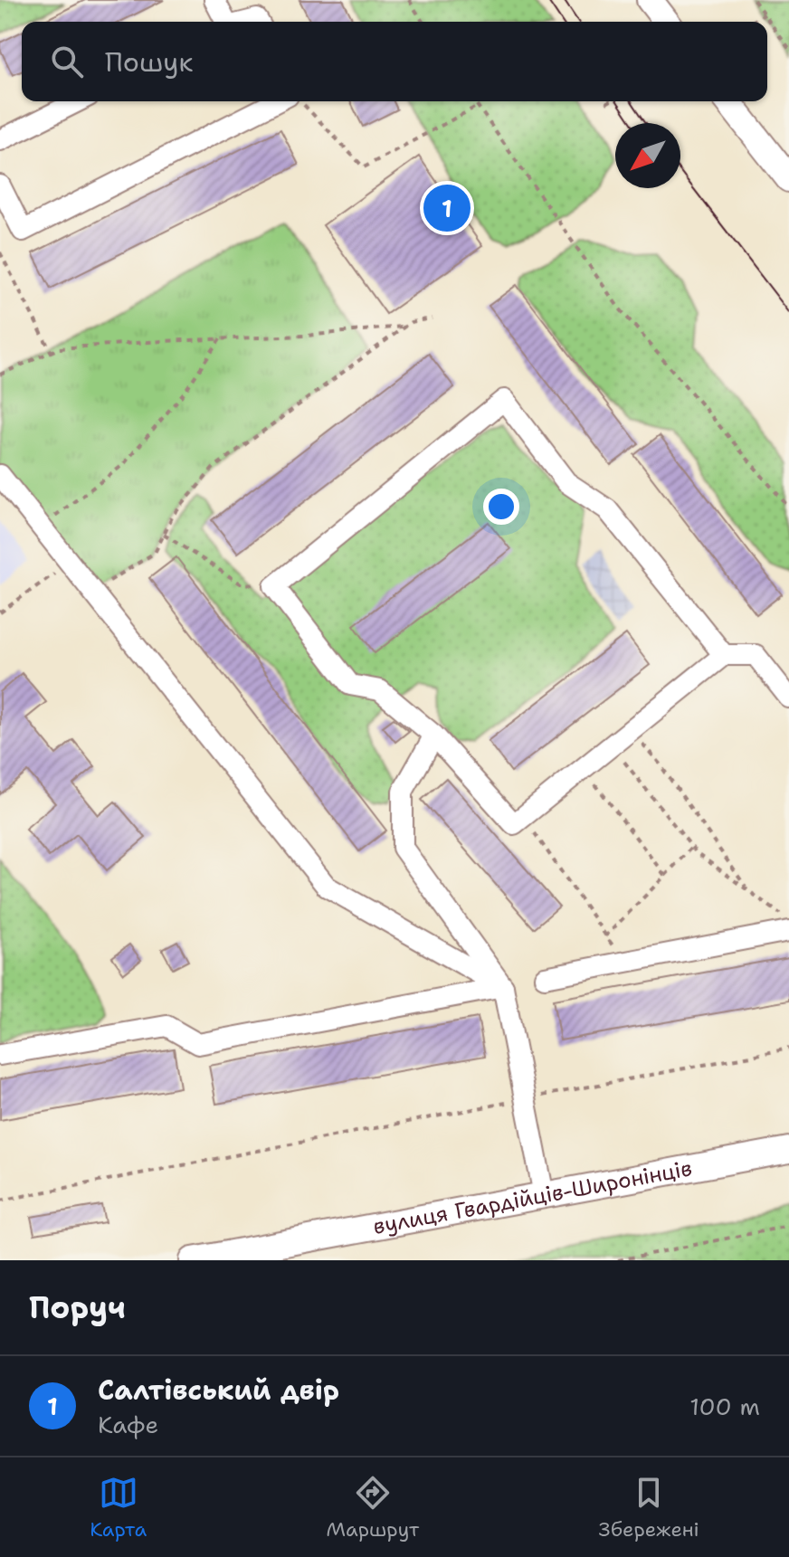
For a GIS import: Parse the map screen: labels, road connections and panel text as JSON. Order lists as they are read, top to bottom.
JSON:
{
  "streets": {
    "main road": ["вулиця Гвардійців-Широнінців"]
  },
  "north": "bottom left",
  "page": {
    "search": "Пошук",
    "pins": "1",
    "heading": "Поруч",
    "list": [
      {
        "mark": "1",
        "name": "Салтівський двір",
        "note": "Кафе",
        "value": "100 m"
      }
    ],
    "nav": ["Карта", "Маршрут", "Збережені"]
  }
}
